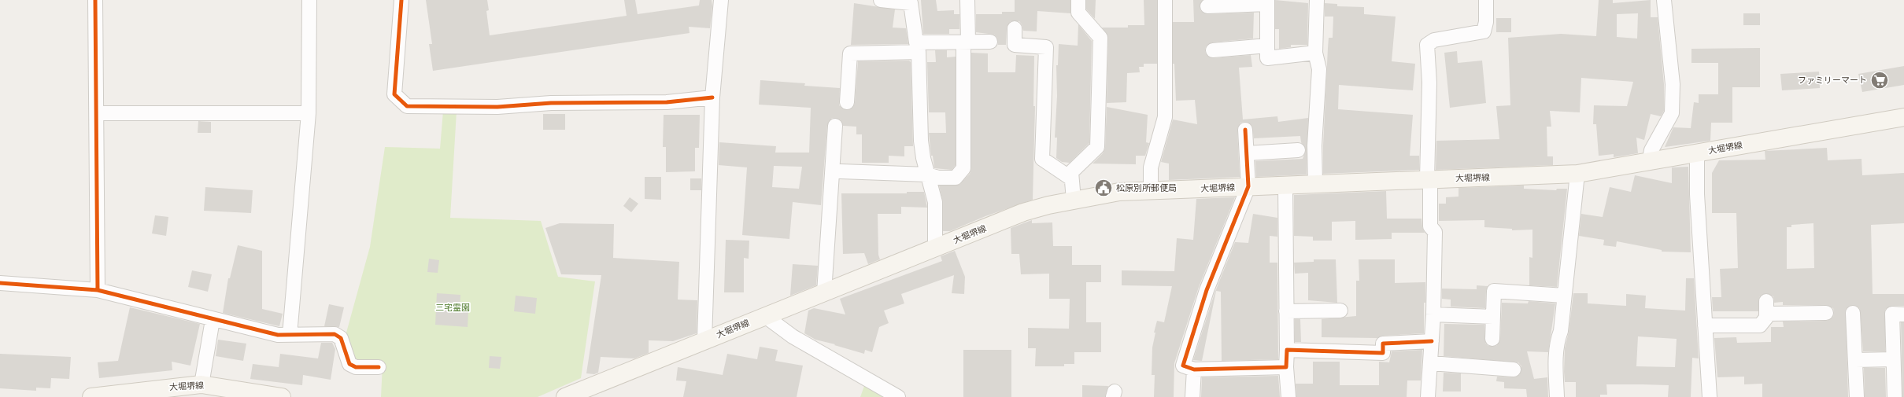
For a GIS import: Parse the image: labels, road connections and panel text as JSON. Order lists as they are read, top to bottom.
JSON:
{
  "streets": {
    "main road": ["大堀堺線"]
  },
  "parks": ["三宅霊園"],
  "places": {
    "supermarket": ["ファミリーマート"],
    "public building": ["松原別所郵便局"]
  }
}
